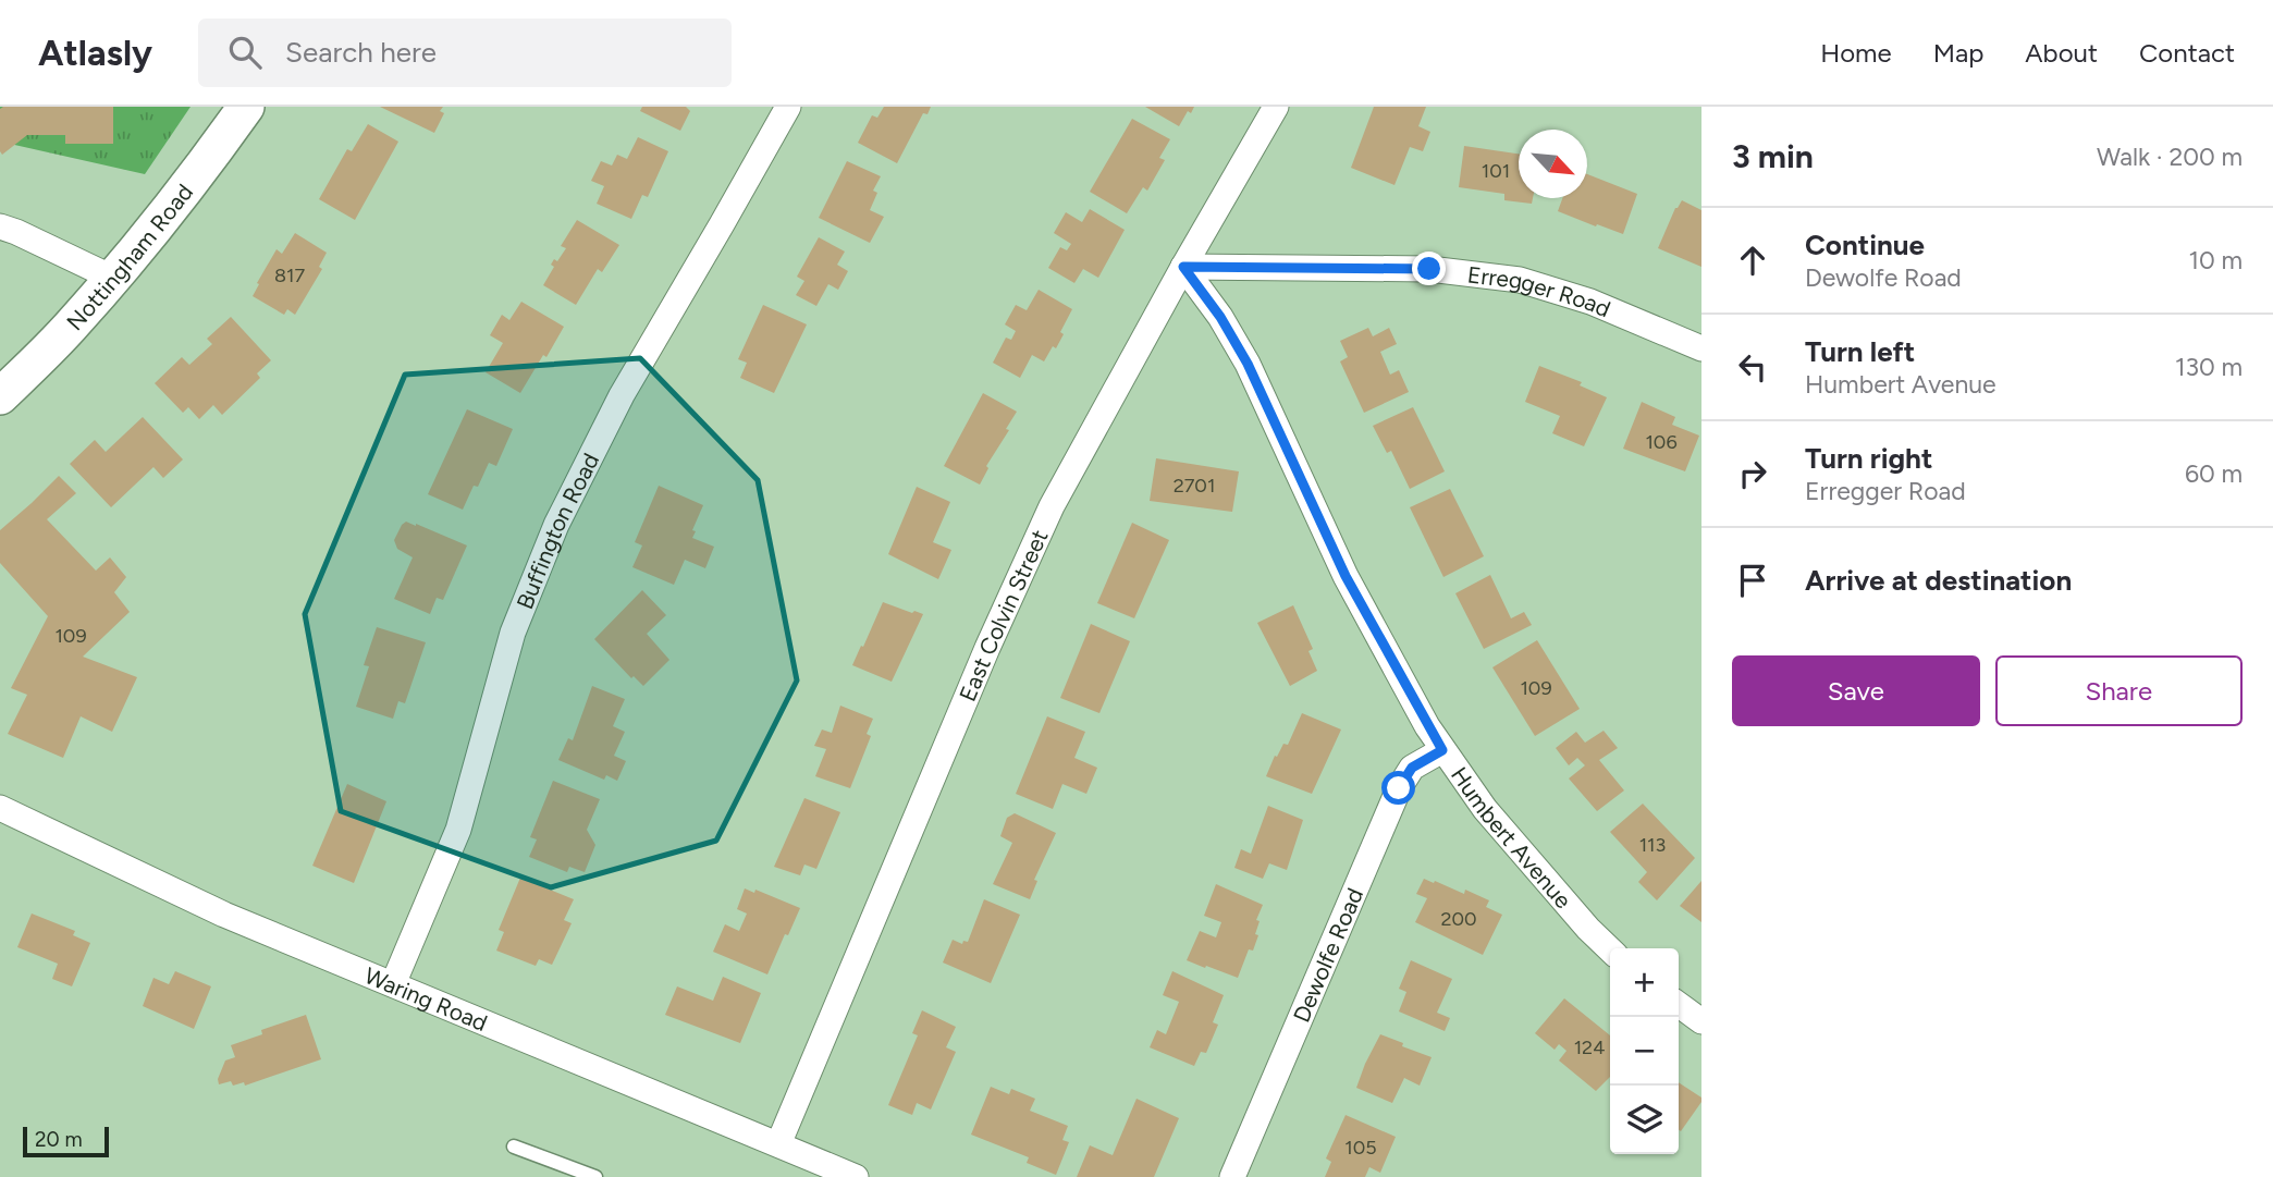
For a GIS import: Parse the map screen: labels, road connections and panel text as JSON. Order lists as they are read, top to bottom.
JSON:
{
  "streets": {
    "street": [
      "Nottingham Road",
      "Erregger Road",
      "Buffington Road",
      "East Colvin Street",
      "Humbert Avenue",
      "Dewolfe Road",
      "Waring Road"
    ]
  },
  "crossings": [
    ["Erregger Road", "East Colvin Street"],
    ["Erregger Road", "Humbert Avenue"],
    ["Buffington Road", "Waring Road"],
    ["East Colvin Street", "Humbert Avenue"],
    ["East Colvin Street", "Waring Road"],
    ["Humbert Avenue", "Dewolfe Road"]
  ],
  "house_numbers": [
    "101",
    "817",
    "106",
    "2701",
    "109",
    "109",
    "113",
    "200",
    "124",
    "105"
  ],
  "scale_bar": "20 m",
  "north": "bottom right",
  "page": {
    "header": "Atlasly",
    "search": "Search here",
    "nav": [
      "Home",
      "Map",
      "About",
      "Contact"
    ],
    "heading": ["3 min", "Walk · 200 m"],
    "list": [
      ["Continue", "Dewolfe Road", "10 m"],
      ["Turn left", "Humbert Avenue", "130 m"],
      ["Turn right", "Erregger Road", "60 m"],
      "Arrive at destination"
    ],
    "buttons": ["Save", "Share"],
    "map_buttons": ["+", "−"],
    "scale": "20 m"
  }
}
